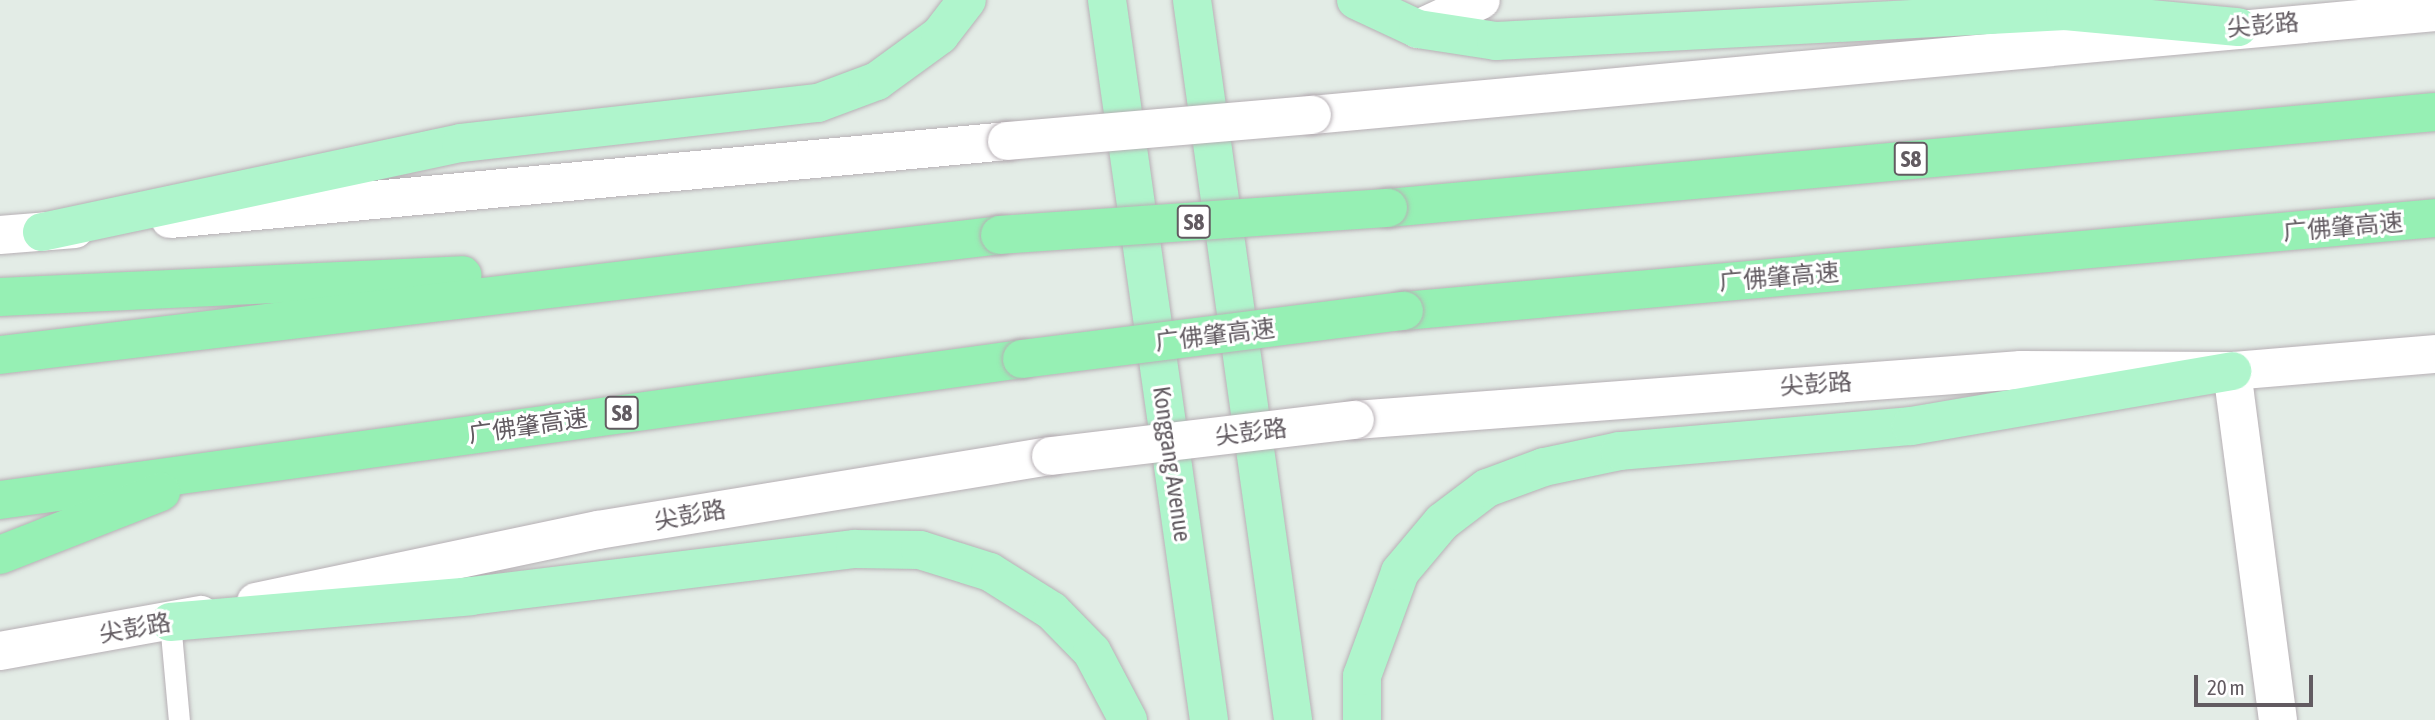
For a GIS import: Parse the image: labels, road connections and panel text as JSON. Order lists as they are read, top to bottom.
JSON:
{
  "streets": {
    "highway": ["S8", "广佛肇高速"],
    "main road": ["尖彭路", "Konggang Avenue"]
  },
  "scale_bar": "20 m"
}
